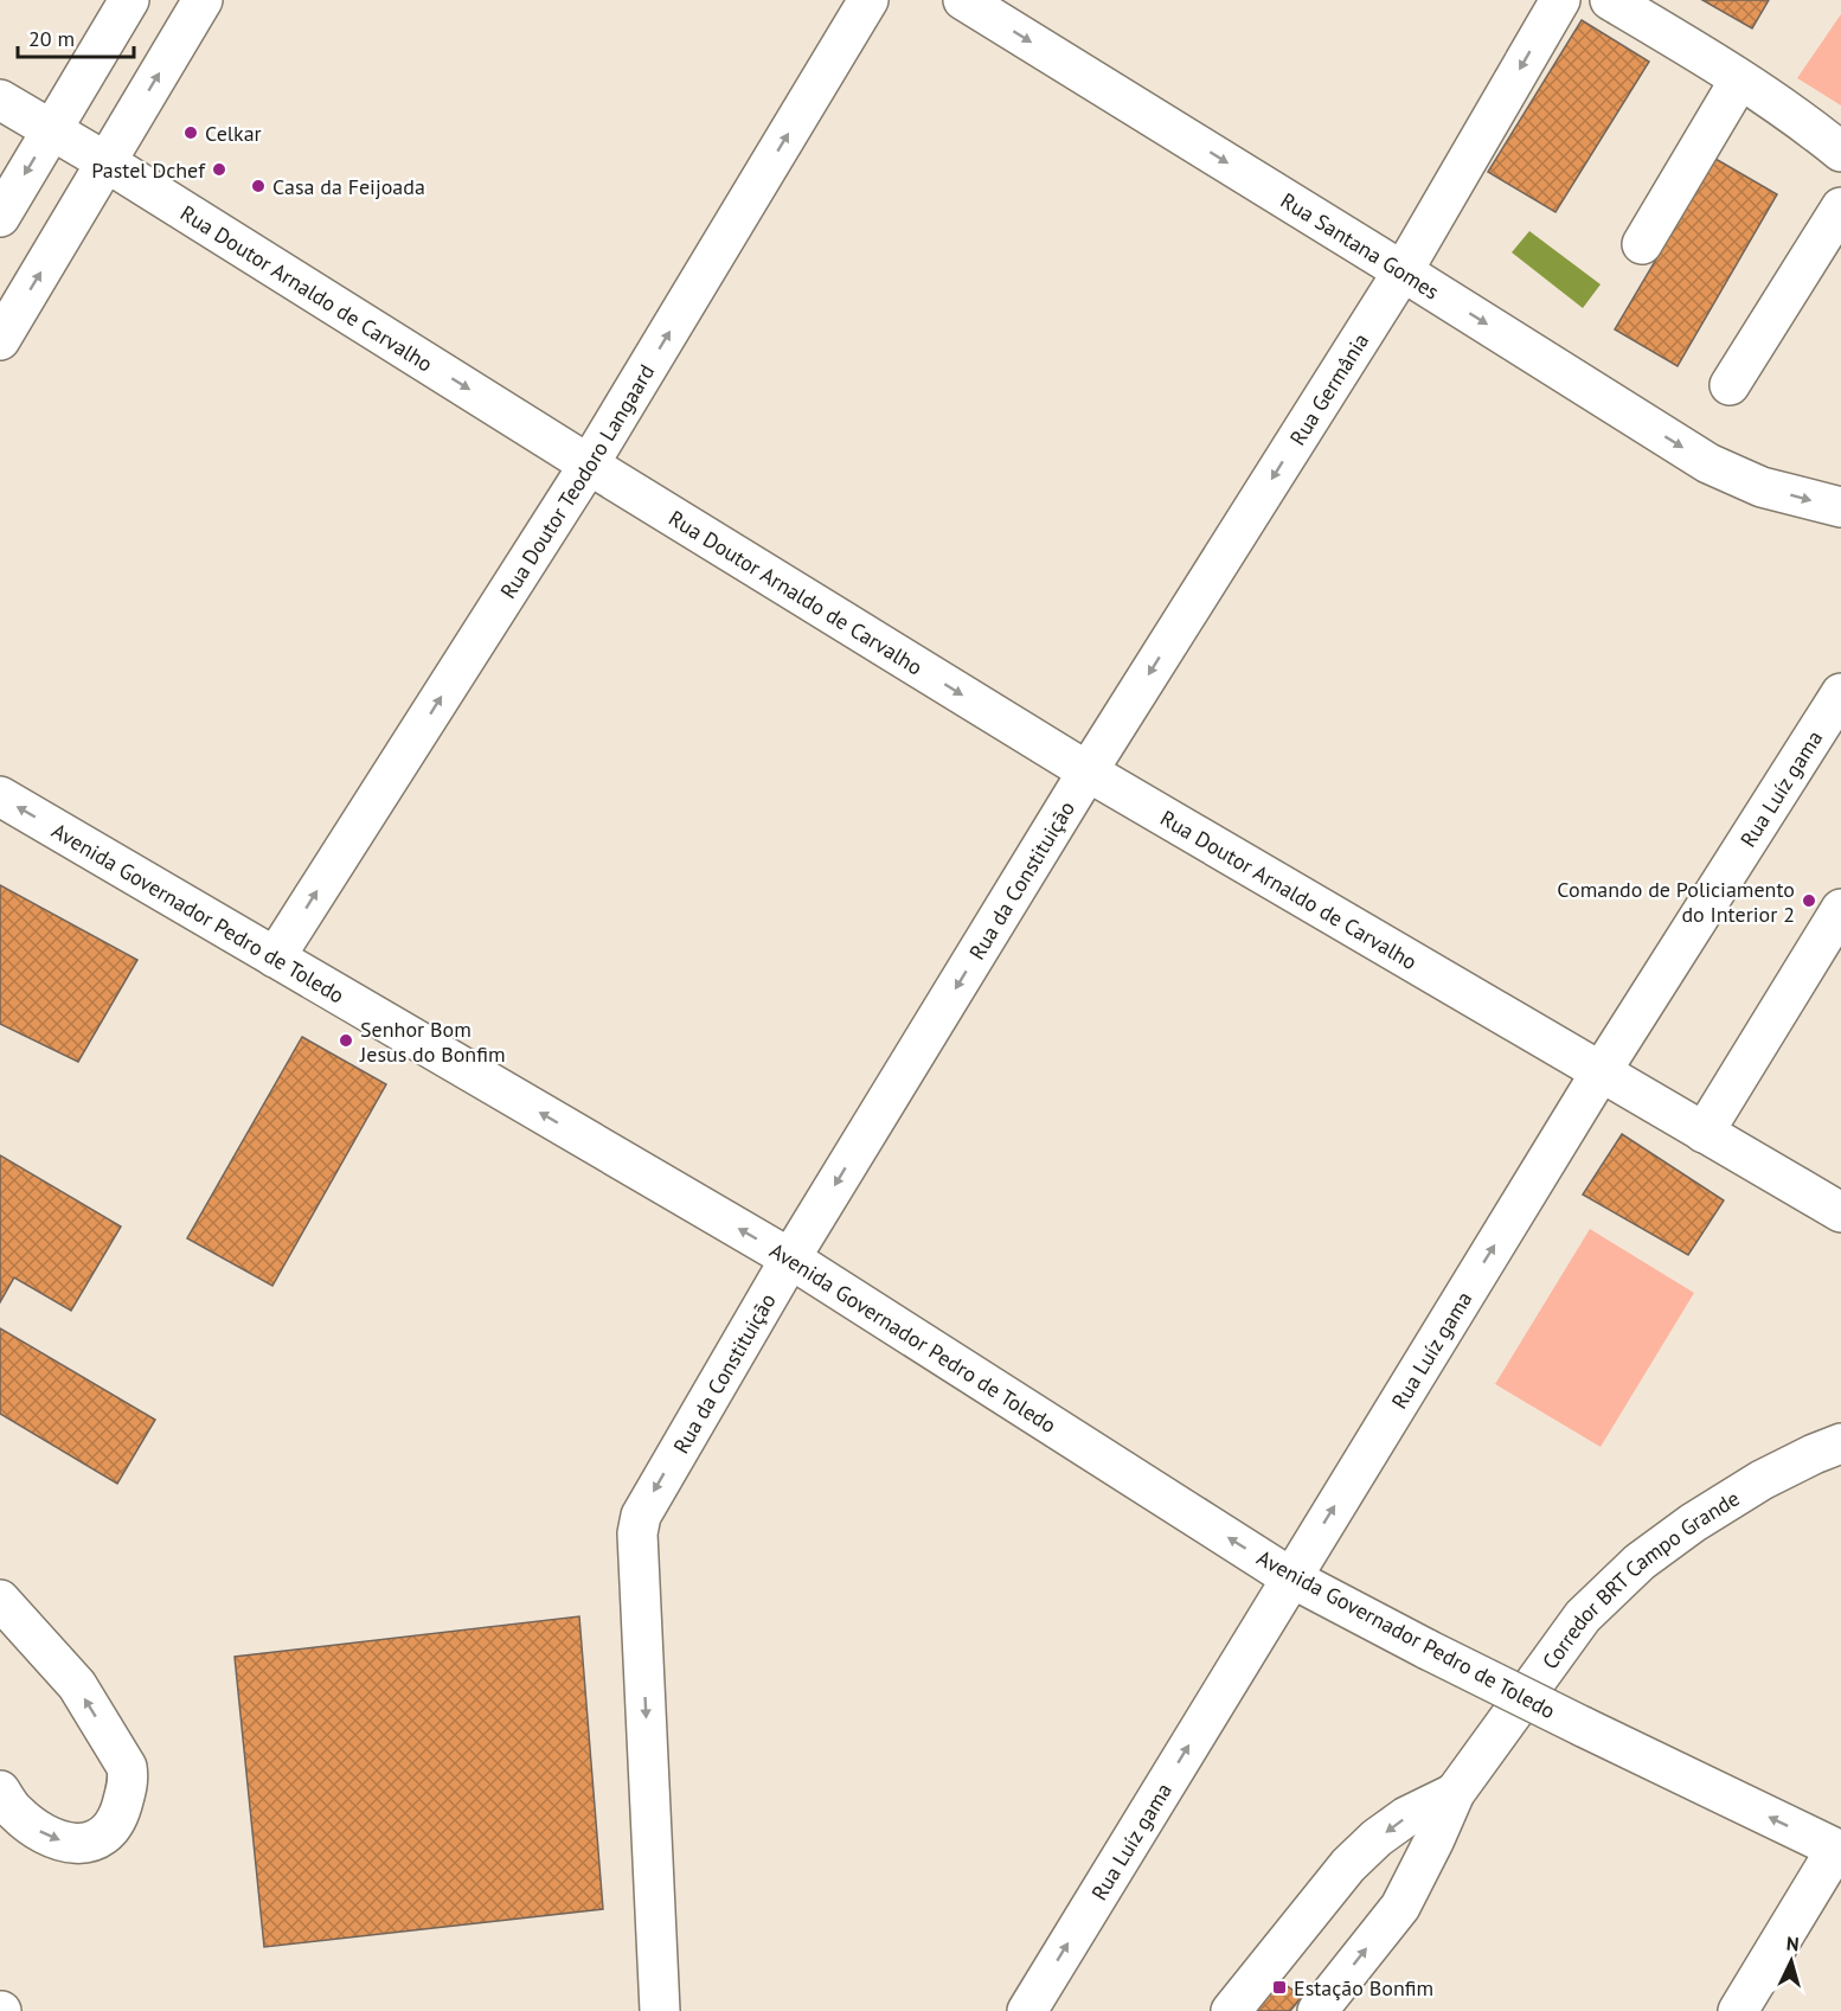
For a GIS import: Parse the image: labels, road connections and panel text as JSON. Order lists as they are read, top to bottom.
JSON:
{
  "streets": {
    "street": [
      "Rua Santana Gomes",
      "Rua Doutor Arnaldo de Carvalho",
      "Rua Germânia",
      "Rua Doutor Teodoro Langaard",
      "Rua Luíz gama",
      "Rua da Constituição",
      "Avenida Governador Pedro de Toledo",
      "Corredor BRT Campo Grande"
    ]
  },
  "crossings": [
    ["Rua Santana Gomes", "Rua Germânia"],
    ["Rua Doutor Arnaldo de Carvalho", "Rua Germânia"],
    ["Rua Doutor Arnaldo de Carvalho", "Rua Doutor Teodoro Langaard"],
    ["Rua Doutor Arnaldo de Carvalho", "Rua Luíz gama"],
    ["Rua Doutor Arnaldo de Carvalho", "Rua da Constituição"],
    ["Rua Germânia", "Rua da Constituição"],
    ["Rua Doutor Teodoro Langaard", "Avenida Governador Pedro de Toledo"],
    ["Rua Luíz gama", "Avenida Governador Pedro de Toledo"],
    ["Rua da Constituição", "Avenida Governador Pedro de Toledo"]
  ],
  "one_way": [
    "Rua Santana Gomes",
    "Rua Doutor Arnaldo de Carvalho",
    "Rua Doutor Teodoro Langaard",
    "Rua Luíz gama",
    "Rua da Constituição",
    "Avenida Governador Pedro de Toledo"
  ],
  "places": {
    "other": [
      "Celkar",
      "Pastel Dchef",
      "Casa da Feijoada",
      "Comando de Policiamento do Interior 2",
      "Senhor Bom Jesus do Bonfim"
    ],
    "transit": ["Estação Bonfim"]
  },
  "scale_bar": "20 m",
  "north": "top"
}
